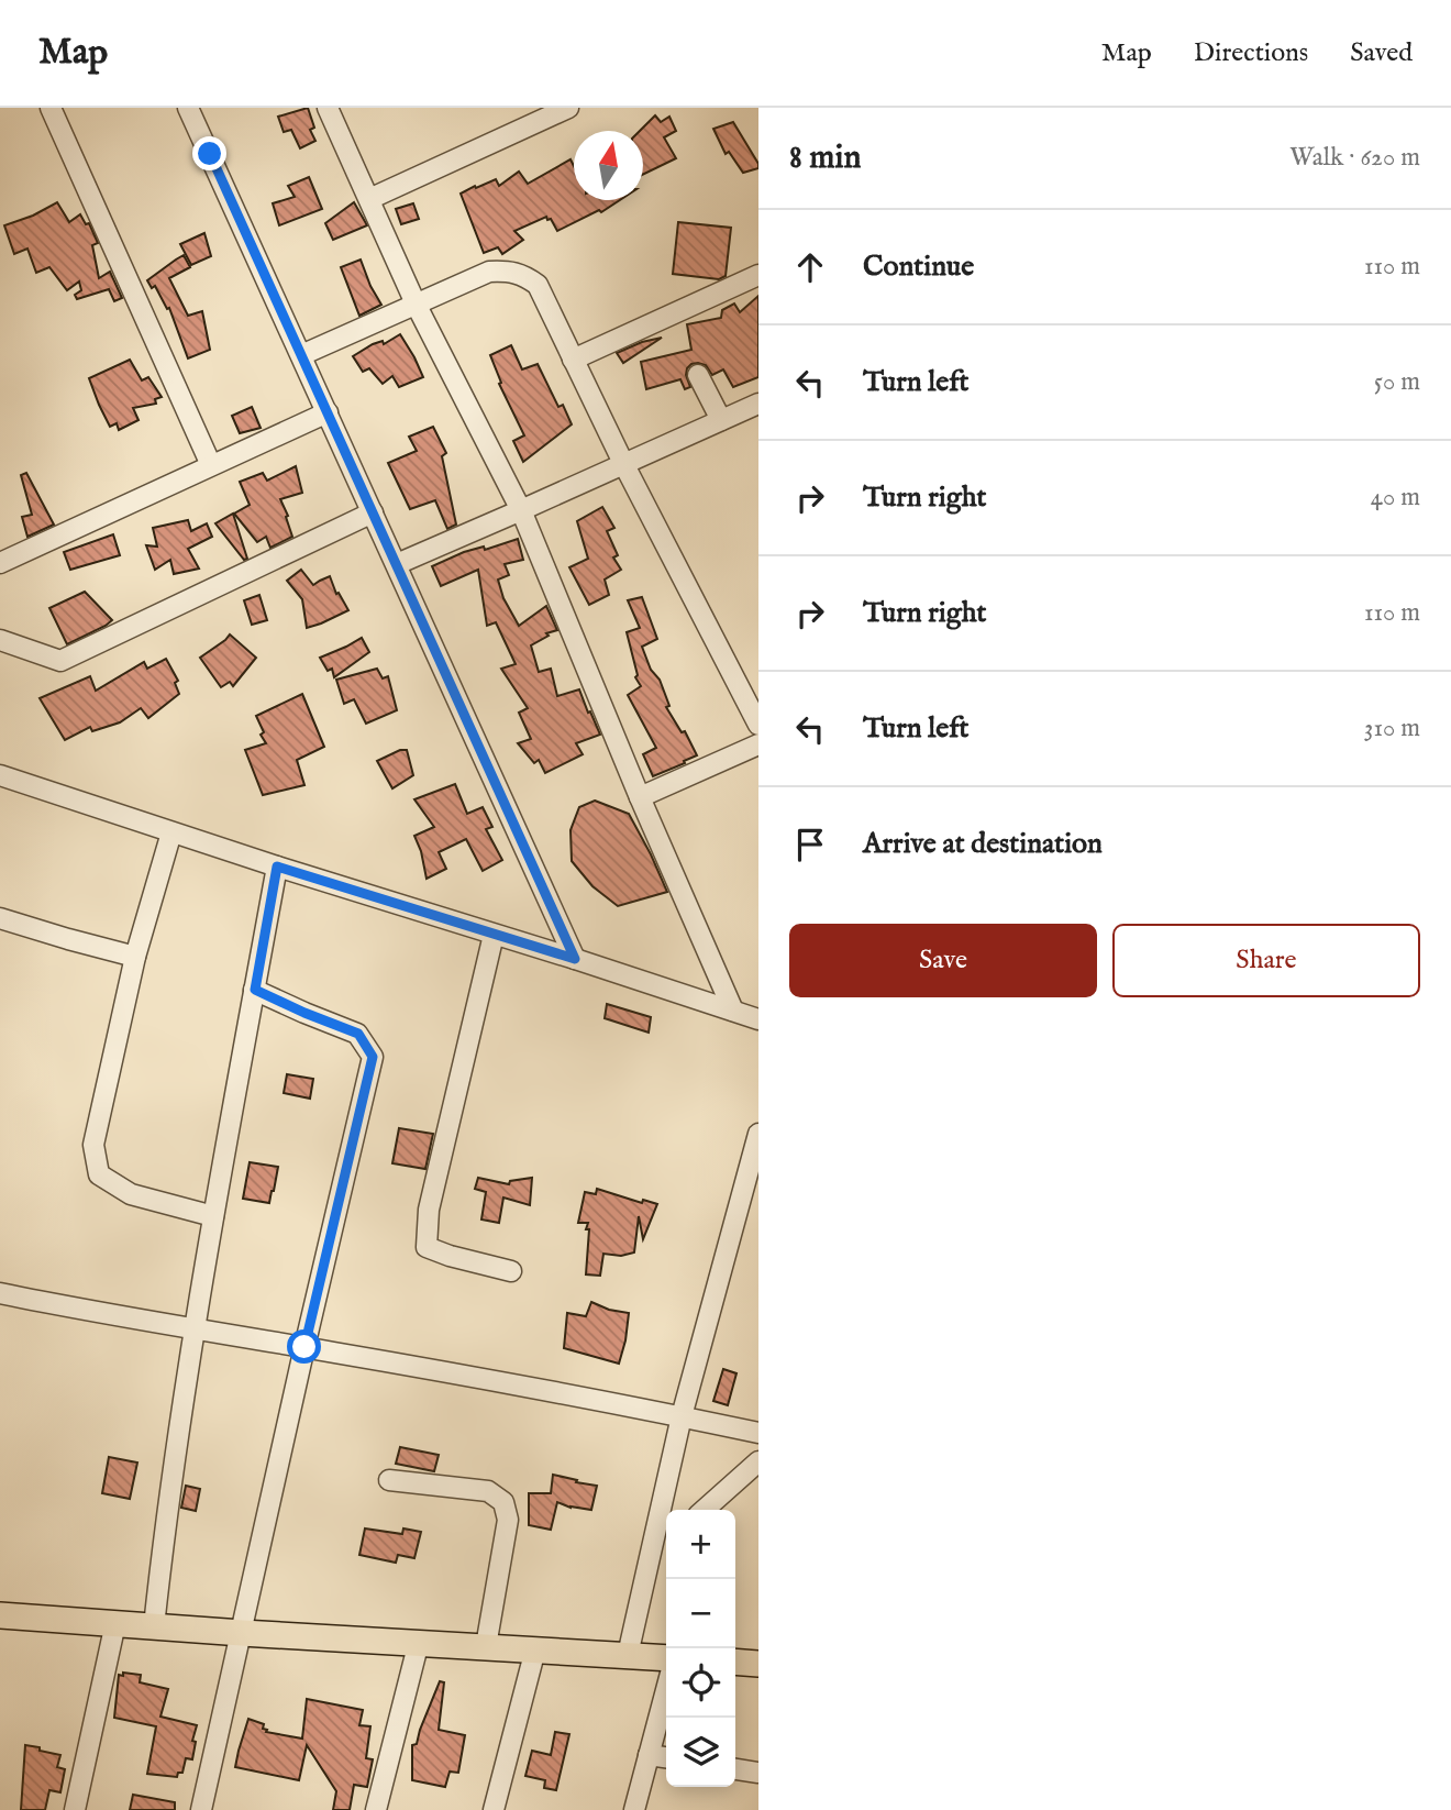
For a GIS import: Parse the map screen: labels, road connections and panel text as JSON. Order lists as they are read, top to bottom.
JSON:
{
  "north": "top",
  "page": {
    "header": "Map",
    "nav": ["Map", "Directions", "Saved"],
    "heading": ["8 min", "Walk · 620 m"],
    "list": [
      ["Continue", "110 m"],
      ["Turn left", "50 m"],
      ["Turn right", "40 m"],
      ["Turn right", "110 m"],
      ["Turn left", "310 m"],
      "Arrive at destination"
    ],
    "buttons": ["Save", "Share"],
    "map_buttons": ["+", "−"]
  }
}
